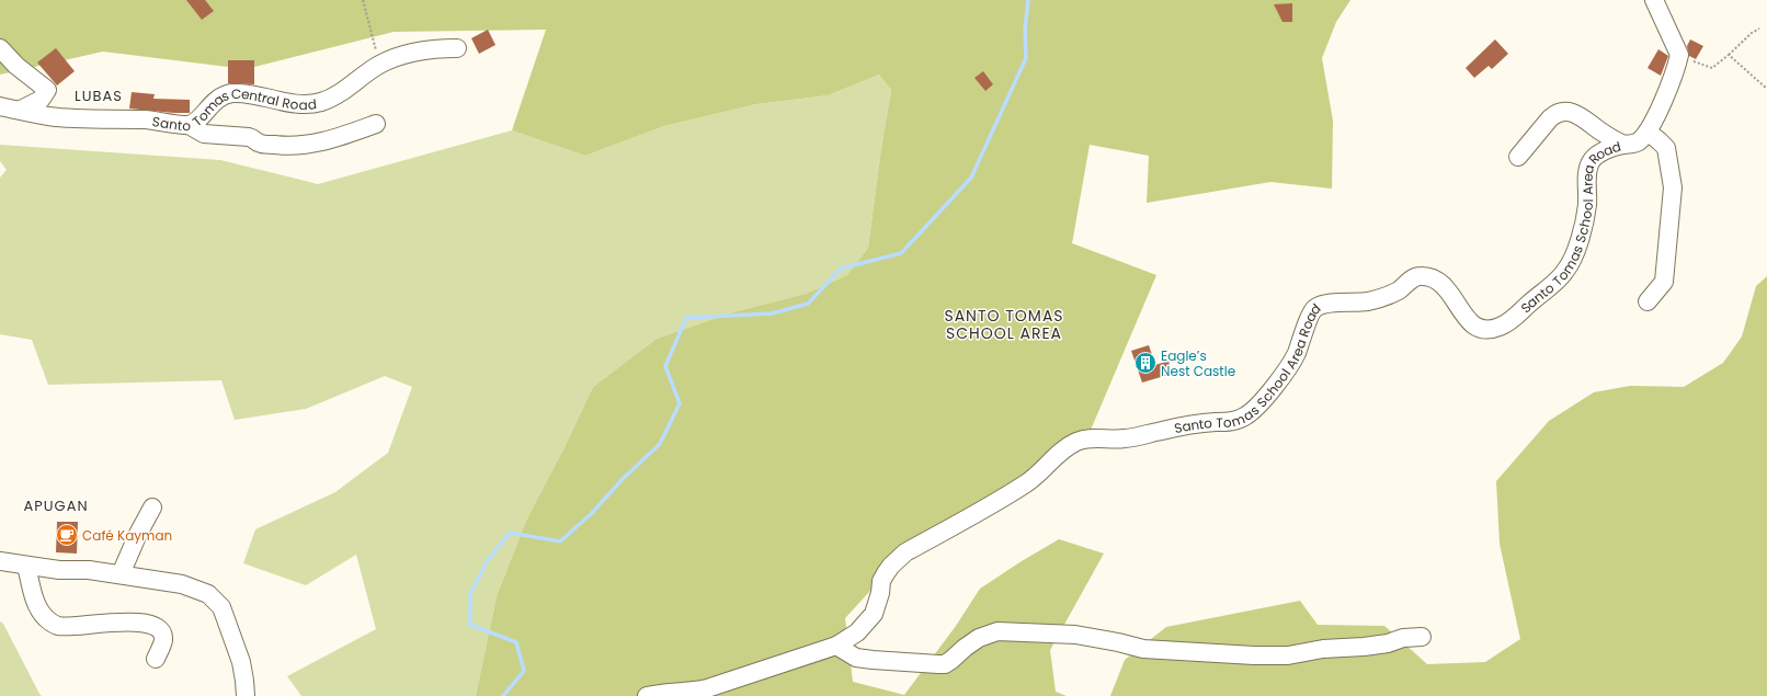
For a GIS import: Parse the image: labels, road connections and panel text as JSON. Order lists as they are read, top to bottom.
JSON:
{
  "streets": {
    "street": ["Santo Tomas Central Road", "Santo Tomas School Area Road"]
  },
  "districts": ["LUBAS", "SANTO TOMAS SCHOOL AREA", "APUGAN"],
  "places": {
    "building": ["Eagle’s Nest Castle"],
    "cafe": ["Café Kayman"]
  }
}
